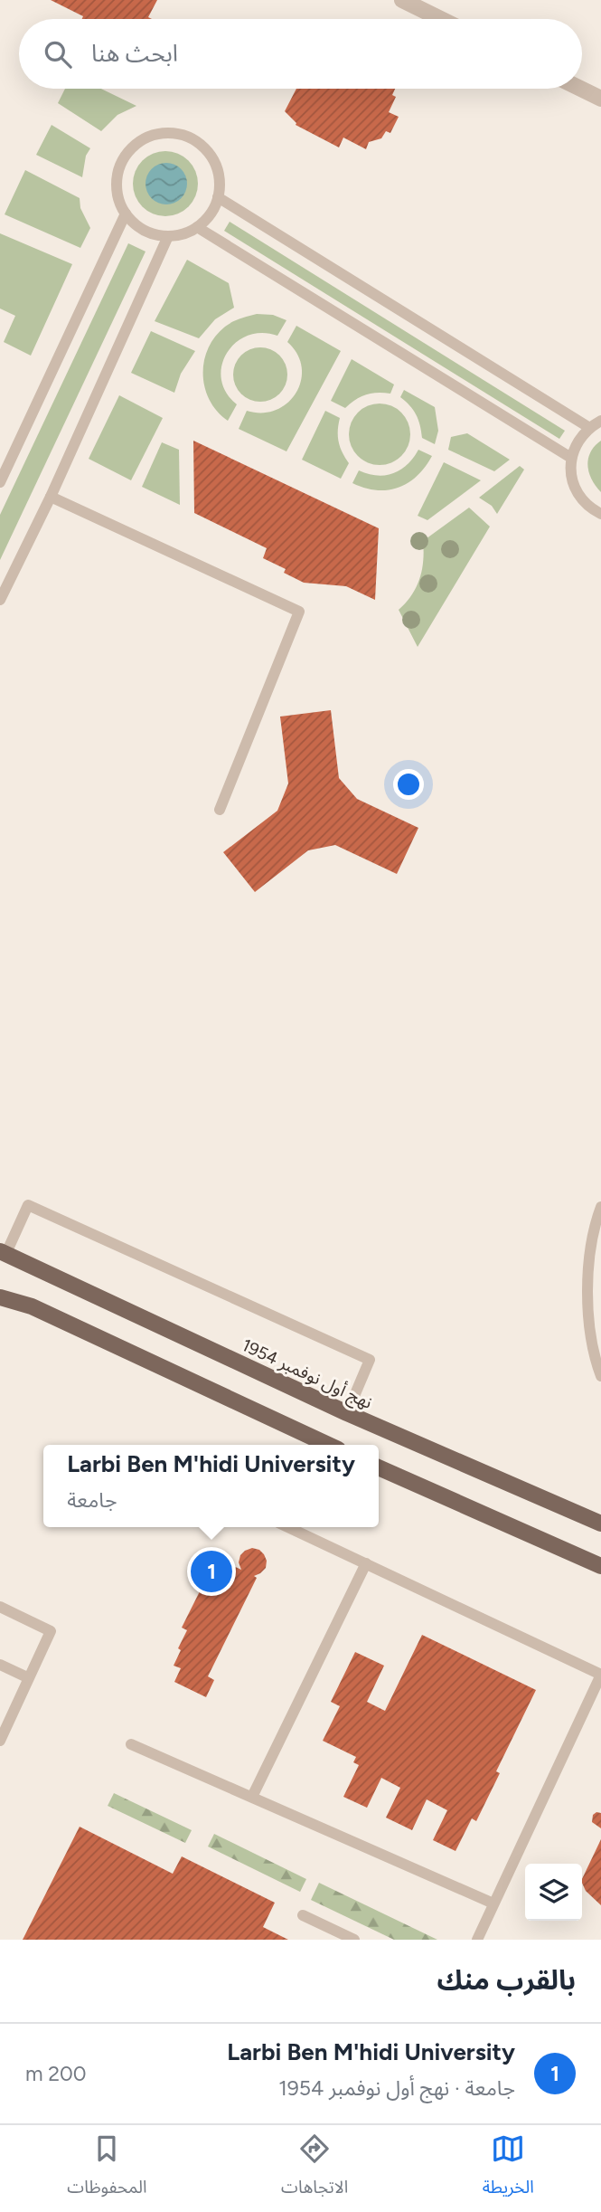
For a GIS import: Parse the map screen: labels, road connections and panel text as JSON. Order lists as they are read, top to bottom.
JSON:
{
  "streets": {
    "main road": ["نهج أول نوفمبر 1954"]
  },
  "page": {
    "search": "ابحث هنا",
    "popup": ["Larbi Ben M'hidi University", "جامعة"],
    "pins": "1",
    "heading": "بالقرب منك",
    "list": [
      {
        "mark": "1",
        "name": "Larbi Ben M'hidi University",
        "note": "جامعة · نهج أول نوفمبر 1954",
        "value": "200 m"
      }
    ],
    "nav": ["الخريطة", "الاتجاهات", "المحفوظات"]
  }
}
